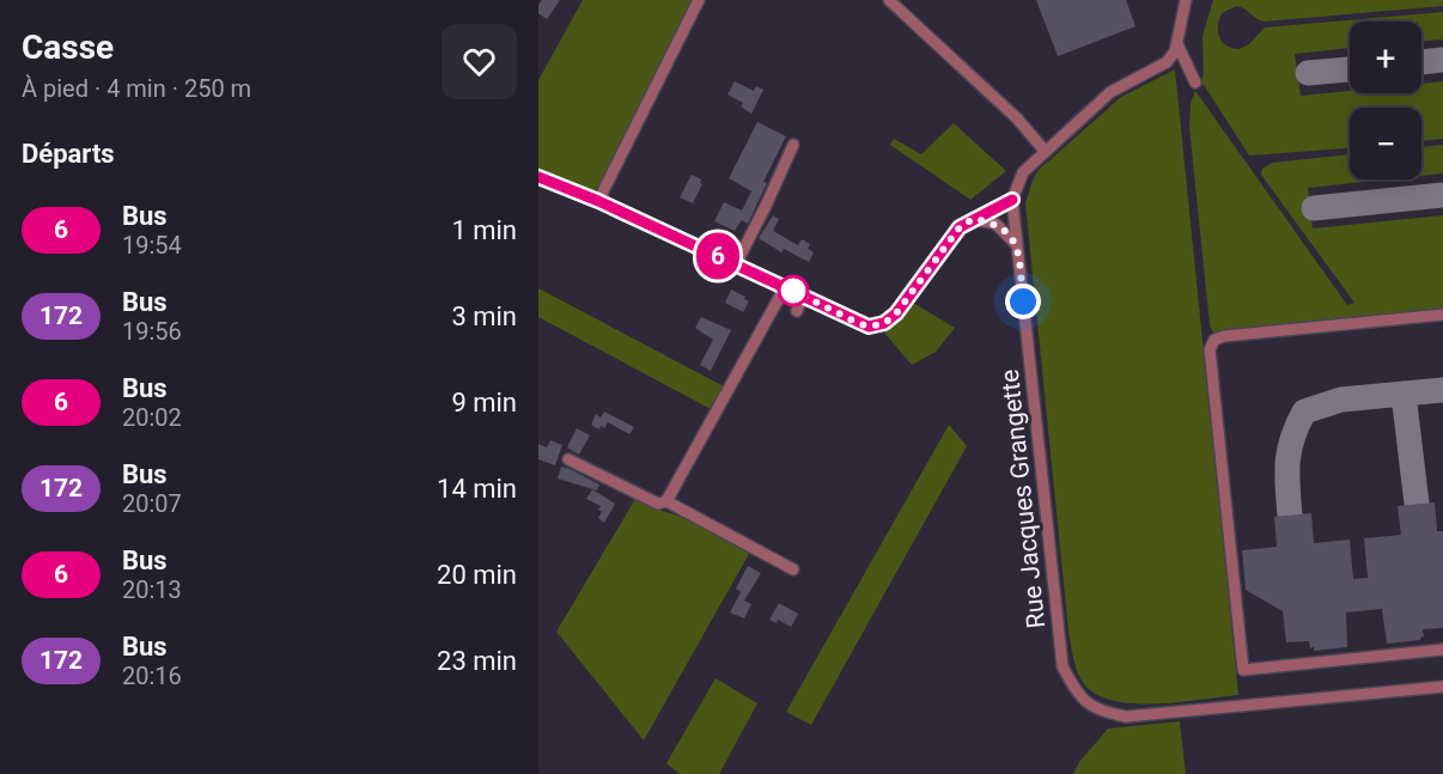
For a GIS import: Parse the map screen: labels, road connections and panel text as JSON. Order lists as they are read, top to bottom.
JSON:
{
  "streets": {
    "street": ["Rue Jacques Grangette"]
  },
  "lines": ["bus line 6"],
  "page": {
    "heading": [
      ["Casse", "À pied · 4 min · 250 m"],
      "Départs"
    ],
    "on_map": "6",
    "map_buttons": ["+", "−"],
    "list": [
      {
        "mark": "6",
        "name": "Bus",
        "note": "19:54",
        "value": "1 min"
      },
      {
        "mark": "172",
        "name": "Bus",
        "note": "19:56",
        "value": "3 min"
      },
      {
        "mark": "6",
        "name": "Bus",
        "note": "20:02",
        "value": "9 min"
      },
      {
        "mark": "172",
        "name": "Bus",
        "note": "20:07",
        "value": "14 min"
      },
      {
        "mark": "6",
        "name": "Bus",
        "note": "20:13",
        "value": "20 min"
      },
      {
        "mark": "172",
        "name": "Bus",
        "note": "20:16",
        "value": "23 min"
      }
    ]
  }
}
